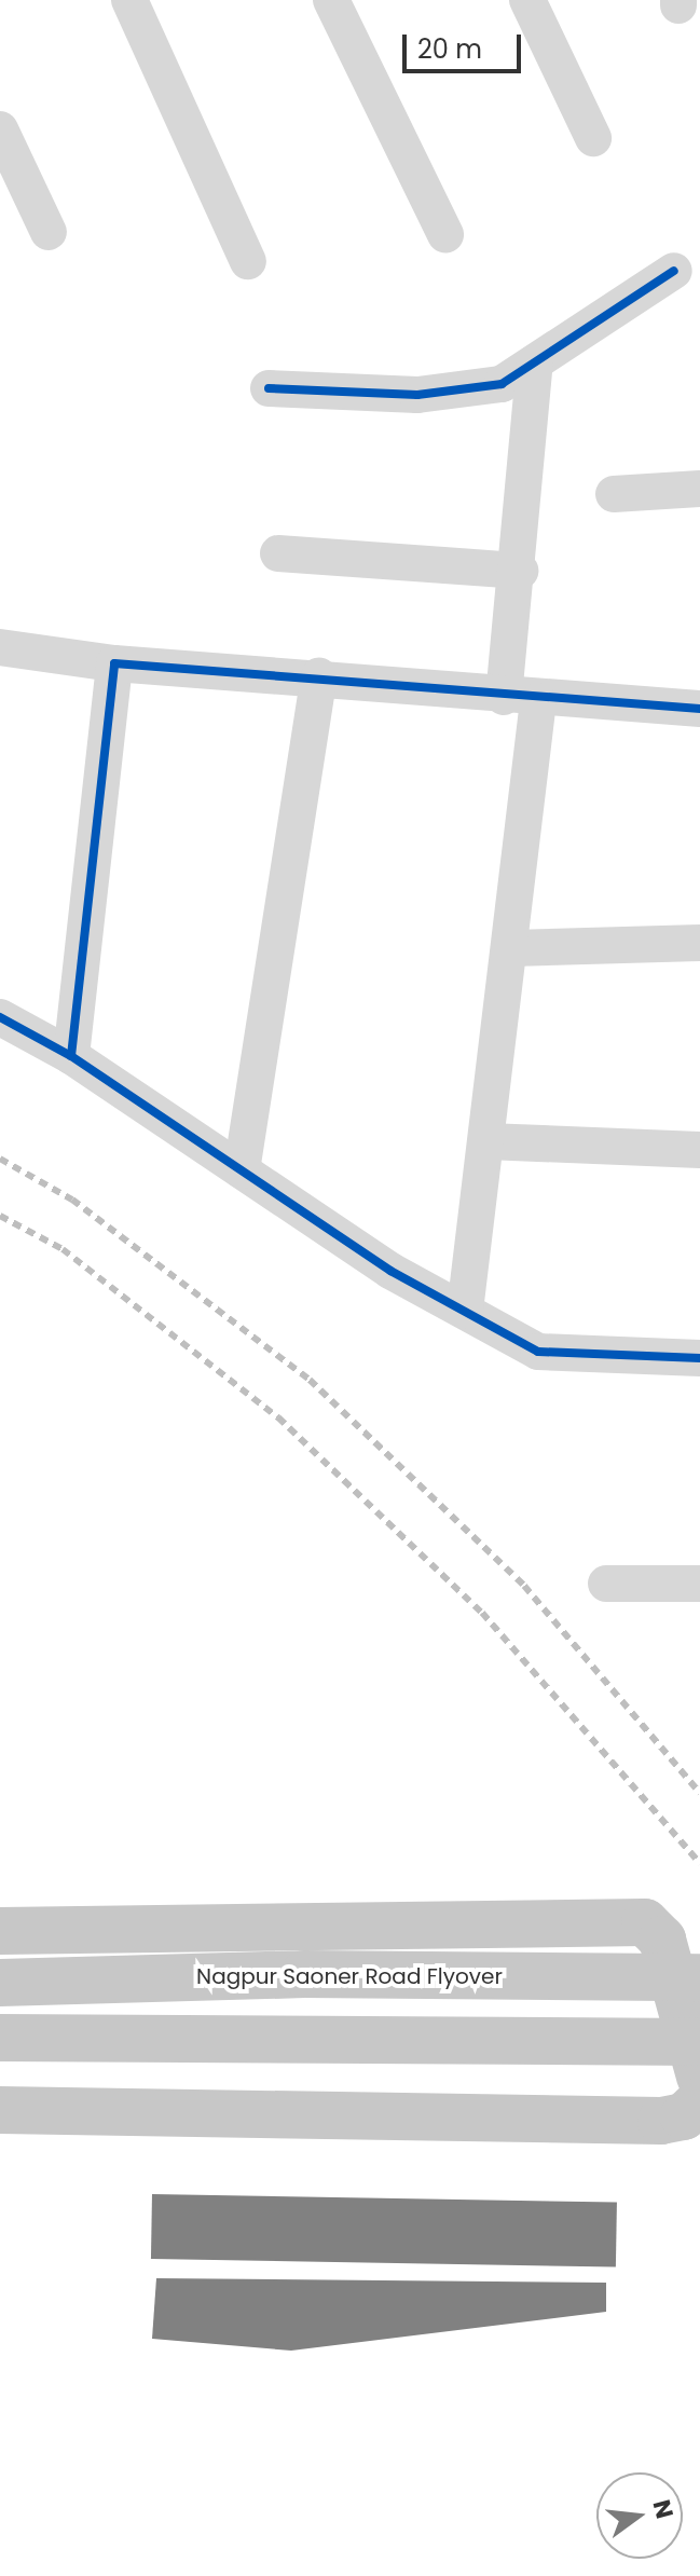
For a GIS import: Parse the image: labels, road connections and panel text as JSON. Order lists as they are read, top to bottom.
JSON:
{
  "streets": {
    "highway": ["Nagpur Saoner Road Flyover"]
  },
  "scale_bar": "20 m",
  "north": "right"
}
